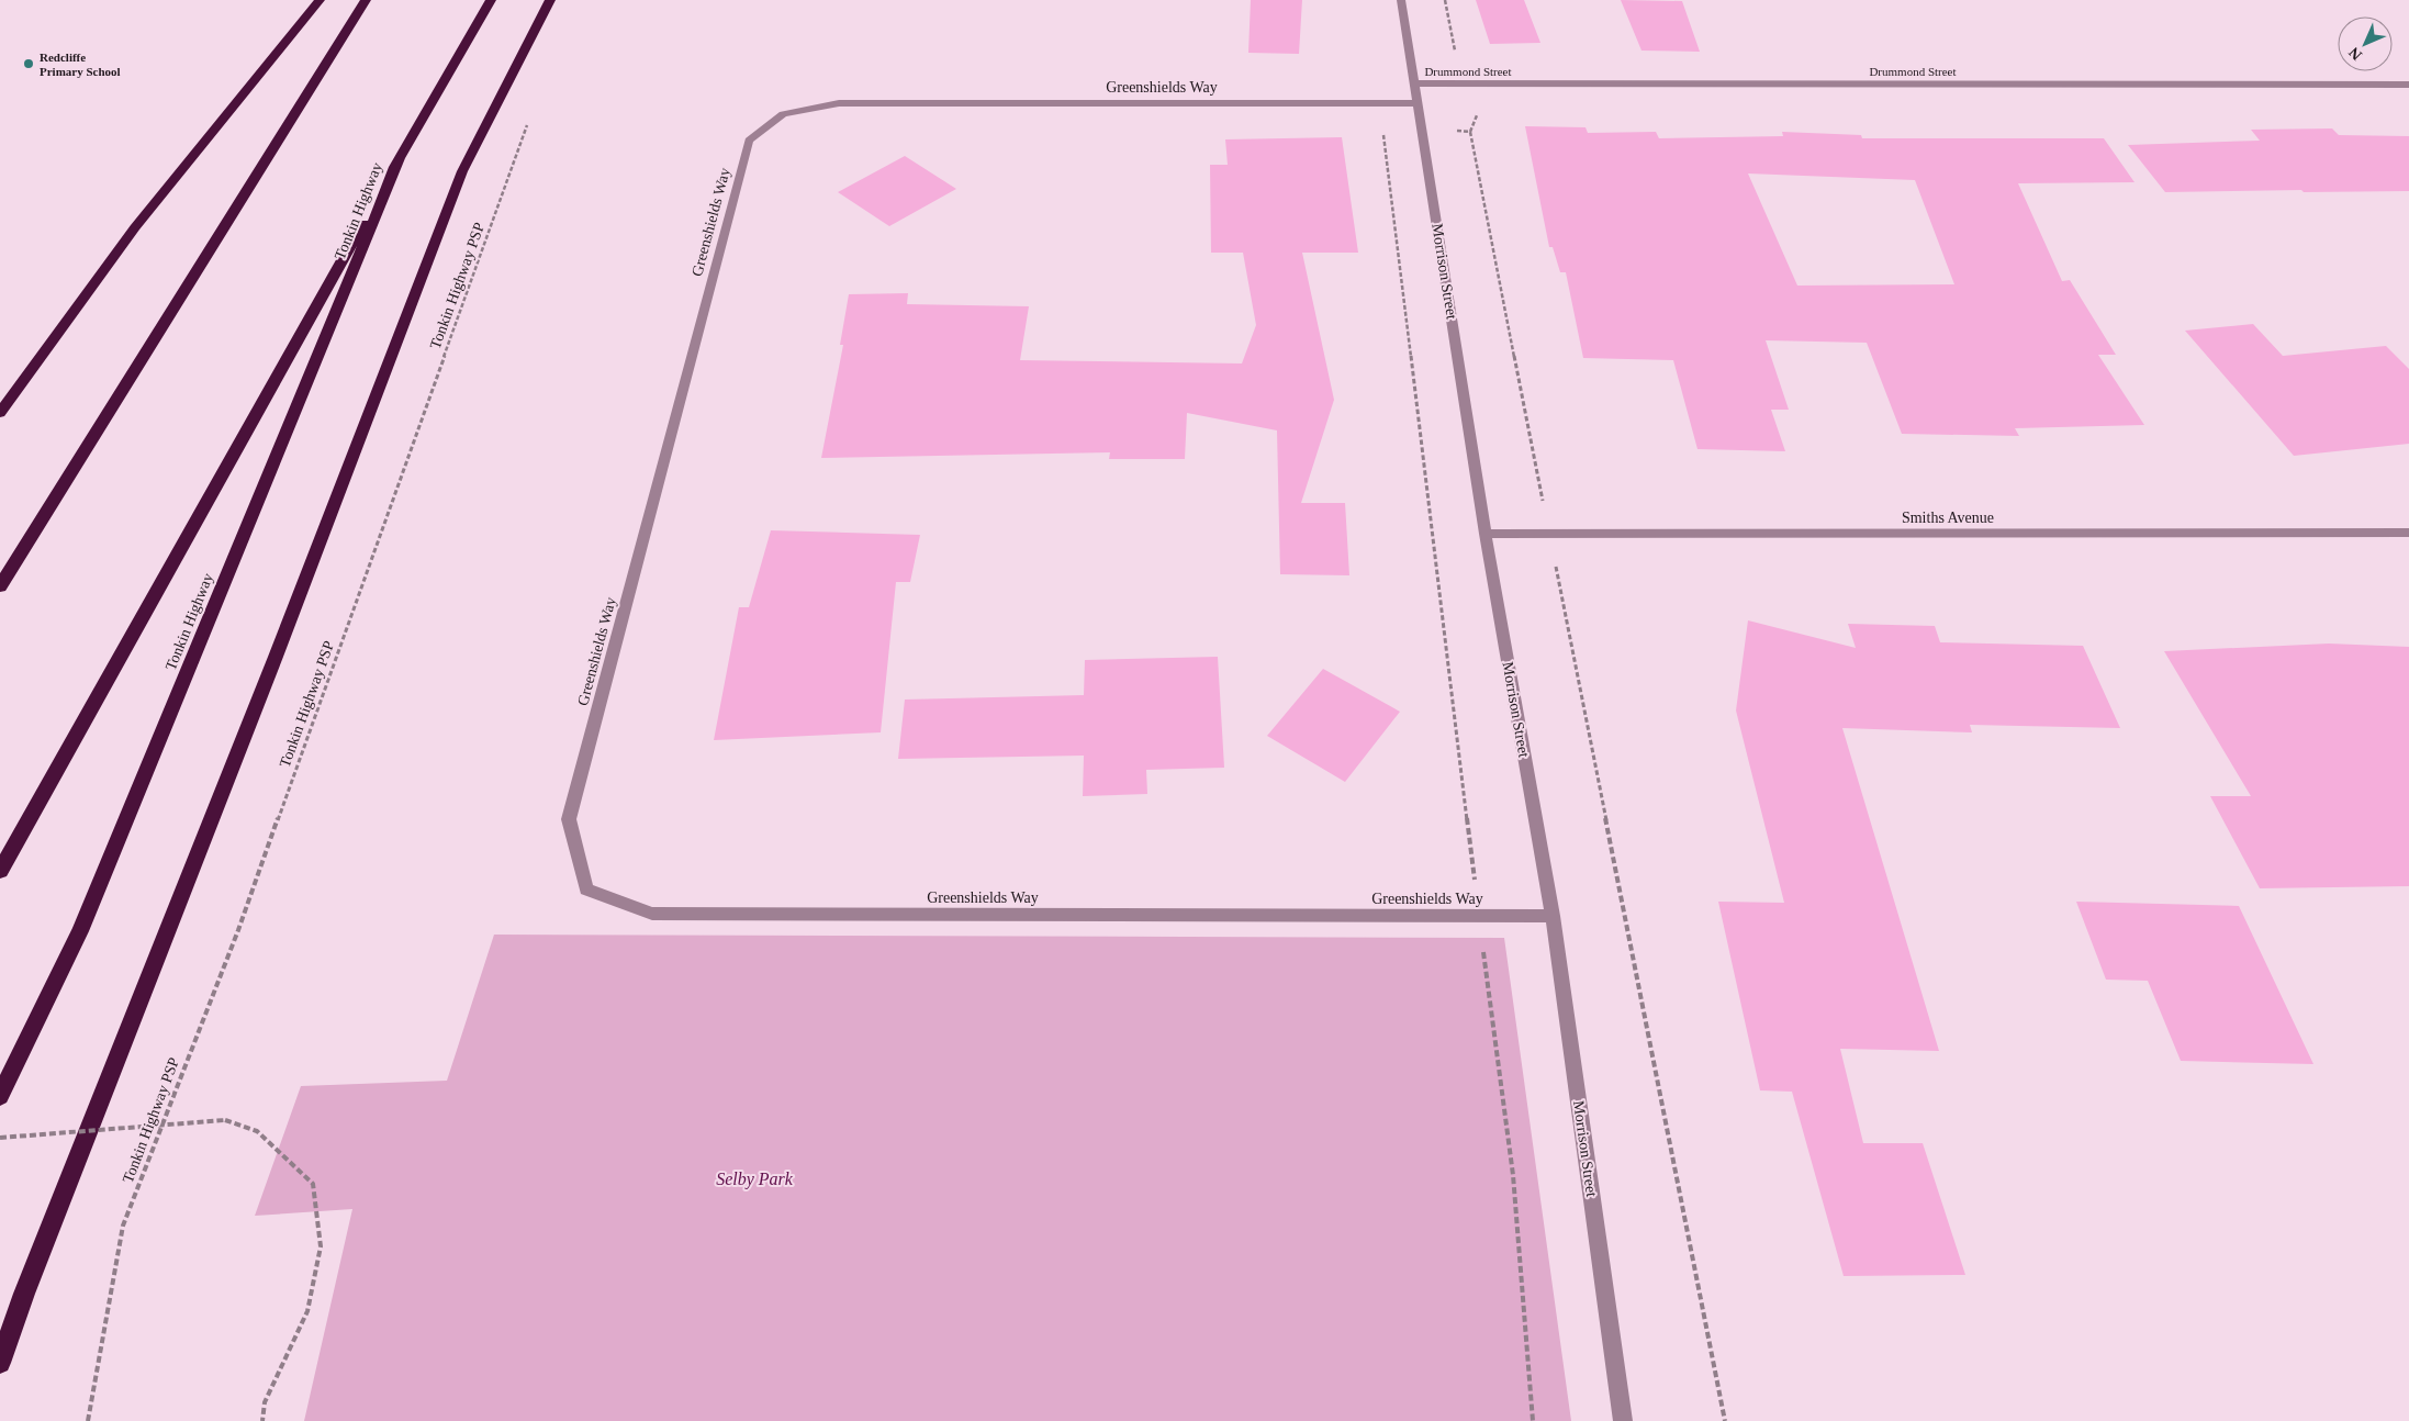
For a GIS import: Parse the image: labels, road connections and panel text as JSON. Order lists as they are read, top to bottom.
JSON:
{
  "streets": {
    "highway": ["Tonkin Highway"],
    "street": [
      "Drummond Street",
      "Greenshields Way",
      "Morrison Street",
      "Smiths Avenue"
    ],
    "path": ["Tonkin Highway PSP"]
  },
  "crossings": [
    ["Drummond Street", "Morrison Street"],
    ["Greenshields Way", "Morrison Street"],
    ["Morrison Street", "Smiths Avenue"]
  ],
  "parks": ["Selby Park"],
  "places": ["Redcliffe Primary School"],
  "north": "bottom left"
}
